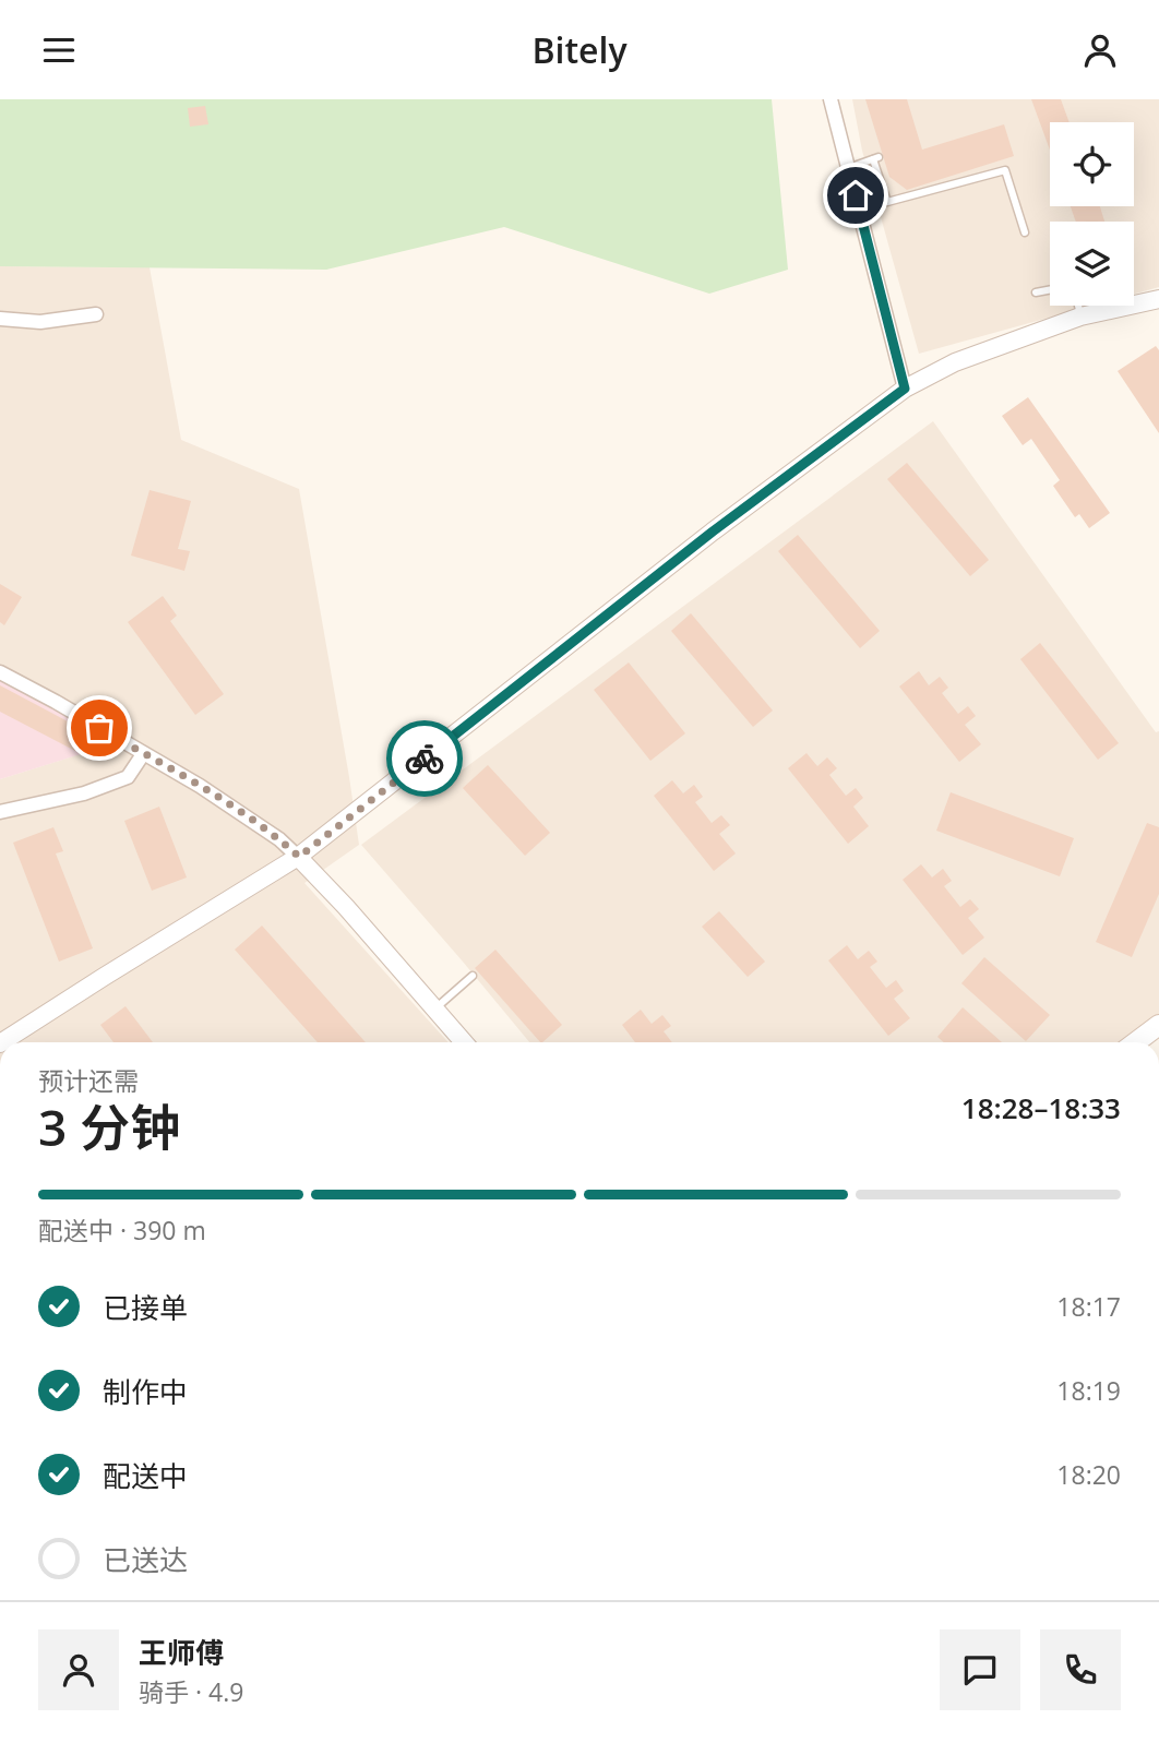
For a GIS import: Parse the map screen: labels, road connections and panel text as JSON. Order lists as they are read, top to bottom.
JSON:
{
  "page": {
    "header": "Bitely",
    "heading": ["3 分钟", "预计还需", "18:28–18:33"],
    "panel": ["王师傅", "骑手 · 4.9"],
    "bar": "配送中 · 390 m",
    "list": [
      ["已接单", "18:17"],
      ["制作中", "18:19"],
      ["配送中", "18:20"],
      "已送达"
    ]
  }
}
